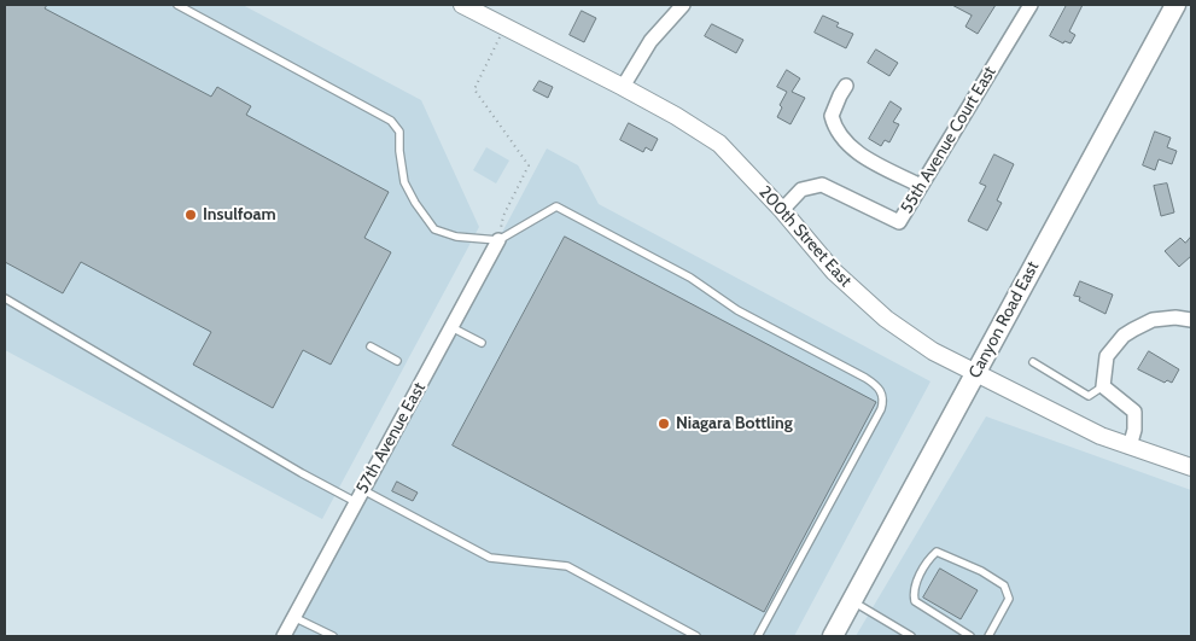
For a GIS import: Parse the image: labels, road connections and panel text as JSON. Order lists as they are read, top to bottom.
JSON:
{
  "streets": {
    "main road": ["Canyon Road East"],
    "street": ["55th Avenue Court East", "200th Street East", "57th Avenue East"]
  },
  "crossings": [
    ["55th Avenue Court East", "200th Street East"],
    ["200th Street East", "Canyon Road East"]
  ],
  "places": ["Insulfoam", "Niagara Bottling"]
}
